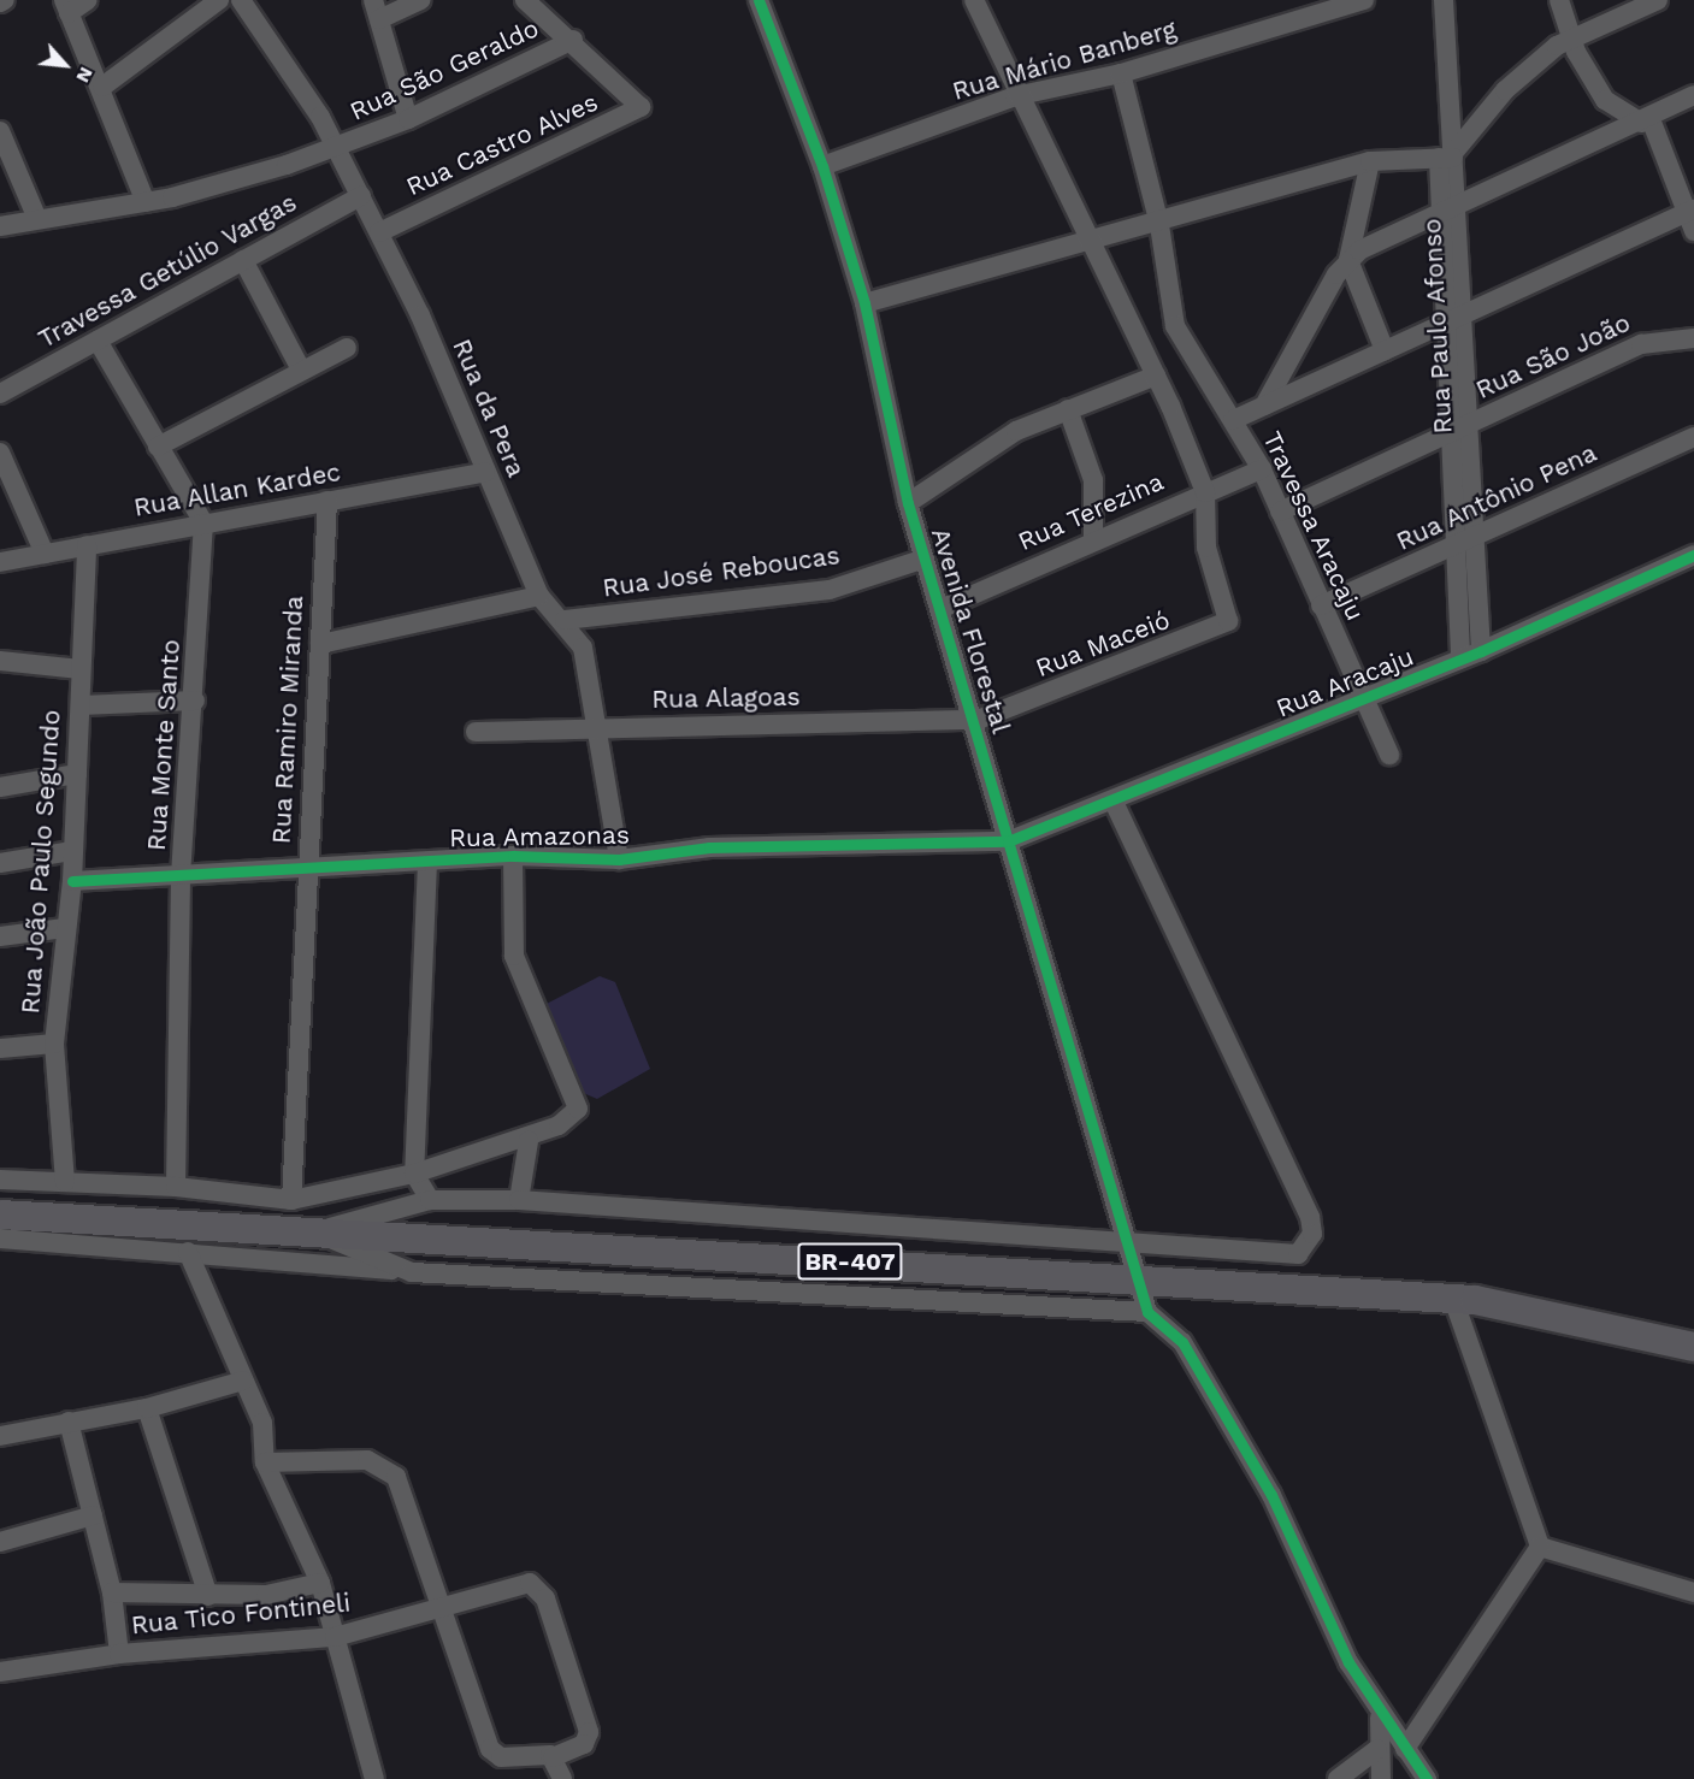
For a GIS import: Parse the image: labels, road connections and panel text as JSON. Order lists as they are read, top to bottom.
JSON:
{
  "streets": {
    "highway": ["BR-407"],
    "street": [
      "Rua Mário Banberg",
      "Rua São Geraldo",
      "Rua Castro Alves",
      "Travessa Getúlio Vargas",
      "Rua Paulo Afonso",
      "Rua São João",
      "Rua da Pera",
      "Rua Allan Kardec",
      "Rua Antônio Pena",
      "Rua Terezina",
      "Travessa Aracaju",
      "Rua José Reboucas",
      "Avenida Florestal",
      "Rua Maceió",
      "Rua Aracaju",
      "Rua Alagoas",
      "Rua Ramiro Miranda",
      "Rua Monte Santo",
      "Rua Amazonas",
      "Rua João Paulo Segundo",
      "Rua Tico Fontineli"
    ]
  },
  "crossings": [
    ["Rua Mário Banberg", "Travessa Aracaju"],
    ["Rua Mário Banberg", "Avenida Florestal"],
    ["Rua São Geraldo", "Rua Castro Alves"],
    ["Rua São Geraldo", "Rua da Pera"],
    ["Rua Castro Alves", "Rua da Pera"],
    ["Travessa Getúlio Vargas", "Rua da Pera"],
    ["Rua Paulo Afonso", "Rua São João"],
    ["Rua Paulo Afonso", "Rua Antônio Pena"],
    ["Rua Paulo Afonso", "Rua Aracaju"],
    ["Rua São João", "Travessa Aracaju"],
    ["Rua da Pera", "Rua Allan Kardec"],
    ["Rua da Pera", "Rua José Reboucas"],
    ["Rua da Pera", "Rua Alagoas"],
    ["Rua da Pera", "Rua Amazonas"],
    ["Rua Allan Kardec", "Rua Ramiro Miranda"],
    ["Rua Allan Kardec", "Rua Monte Santo"],
    ["Rua Allan Kardec", "Rua João Paulo Segundo"],
    ["Rua Antônio Pena", "Travessa Aracaju"],
    ["Rua Terezina", "Travessa Aracaju"],
    ["Rua Terezina", "Avenida Florestal"],
    ["Rua Terezina", "Rua Maceió"],
    ["Travessa Aracaju", "Rua Aracaju"],
    ["Rua José Reboucas", "Avenida Florestal"],
    ["Avenida Florestal", "Rua Maceió"],
    ["Avenida Florestal", "Rua Aracaju"],
    ["Avenida Florestal", "Rua Alagoas"],
    ["Avenida Florestal", "Rua Amazonas"],
    ["Avenida Florestal", "BR-407"],
    ["Rua Maceió", "Rua Alagoas"],
    ["Rua Aracaju", "Rua Amazonas"],
    ["Rua Ramiro Miranda", "Rua Amazonas"],
    ["Rua Monte Santo", "Rua Amazonas"],
    ["Rua Amazonas", "Rua João Paulo Segundo"]
  ],
  "north": "bottom right"
}
